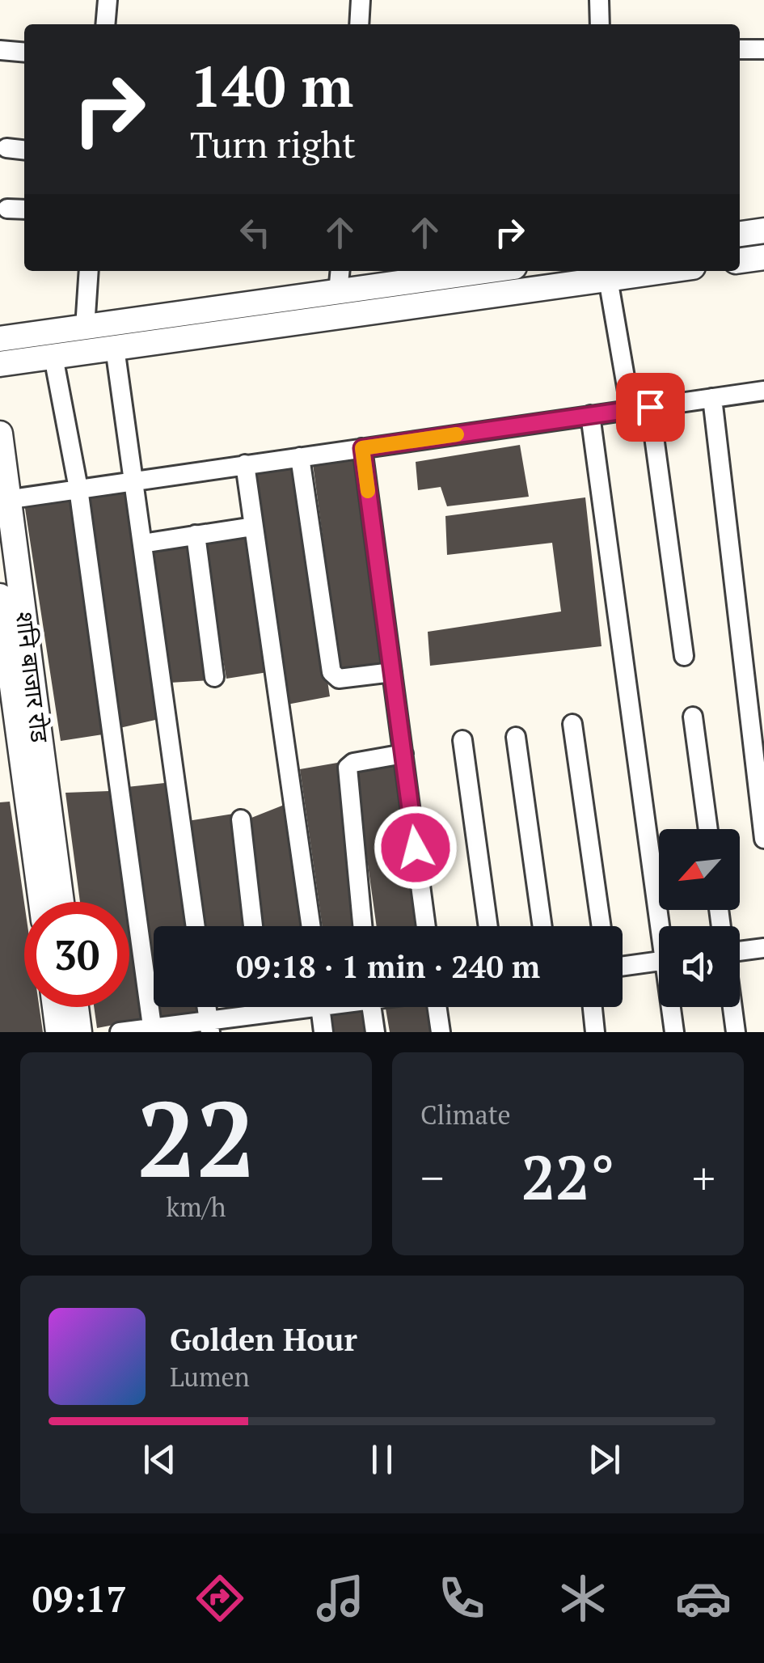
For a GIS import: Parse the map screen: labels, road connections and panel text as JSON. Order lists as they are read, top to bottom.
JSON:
{
  "streets": {
    "street": ["शनि बाजार रोड"]
  },
  "north": "bottom left",
  "page": {
    "turn": ["140 m", "Turn right"],
    "limit": "30",
    "trip": "09:18 · 1 min · 240 m",
    "tile": [
      ["22", "km/h"],
      "Climate"
    ],
    "heat": ["−", "22°", "+"],
    "song": ["Golden Hour", "Lumen"],
    "tabs": "09:17"
  }
}
